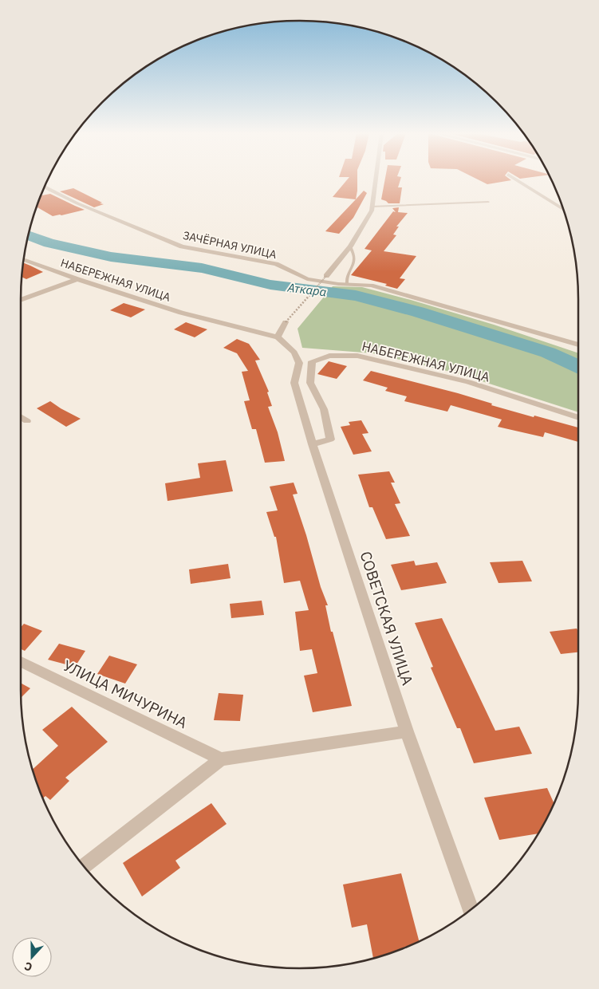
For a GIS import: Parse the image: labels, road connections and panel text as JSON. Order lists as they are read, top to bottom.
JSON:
{
  "streets": {
    "street": [
      "ЗАЧЁРНАЯ УЛИЦА",
      "НАБЕРЕЖНАЯ УЛИЦА",
      "СОВЕТСКАЯ УЛИЦА",
      "УЛИЦА МИЧУРИНА"
    ]
  },
  "crossings": [
    ["НАБЕРЕЖНАЯ УЛИЦА", "СОВЕТСКАЯ УЛИЦА"]
  ],
  "water": ["Аткара"],
  "north": "bottom"
}
